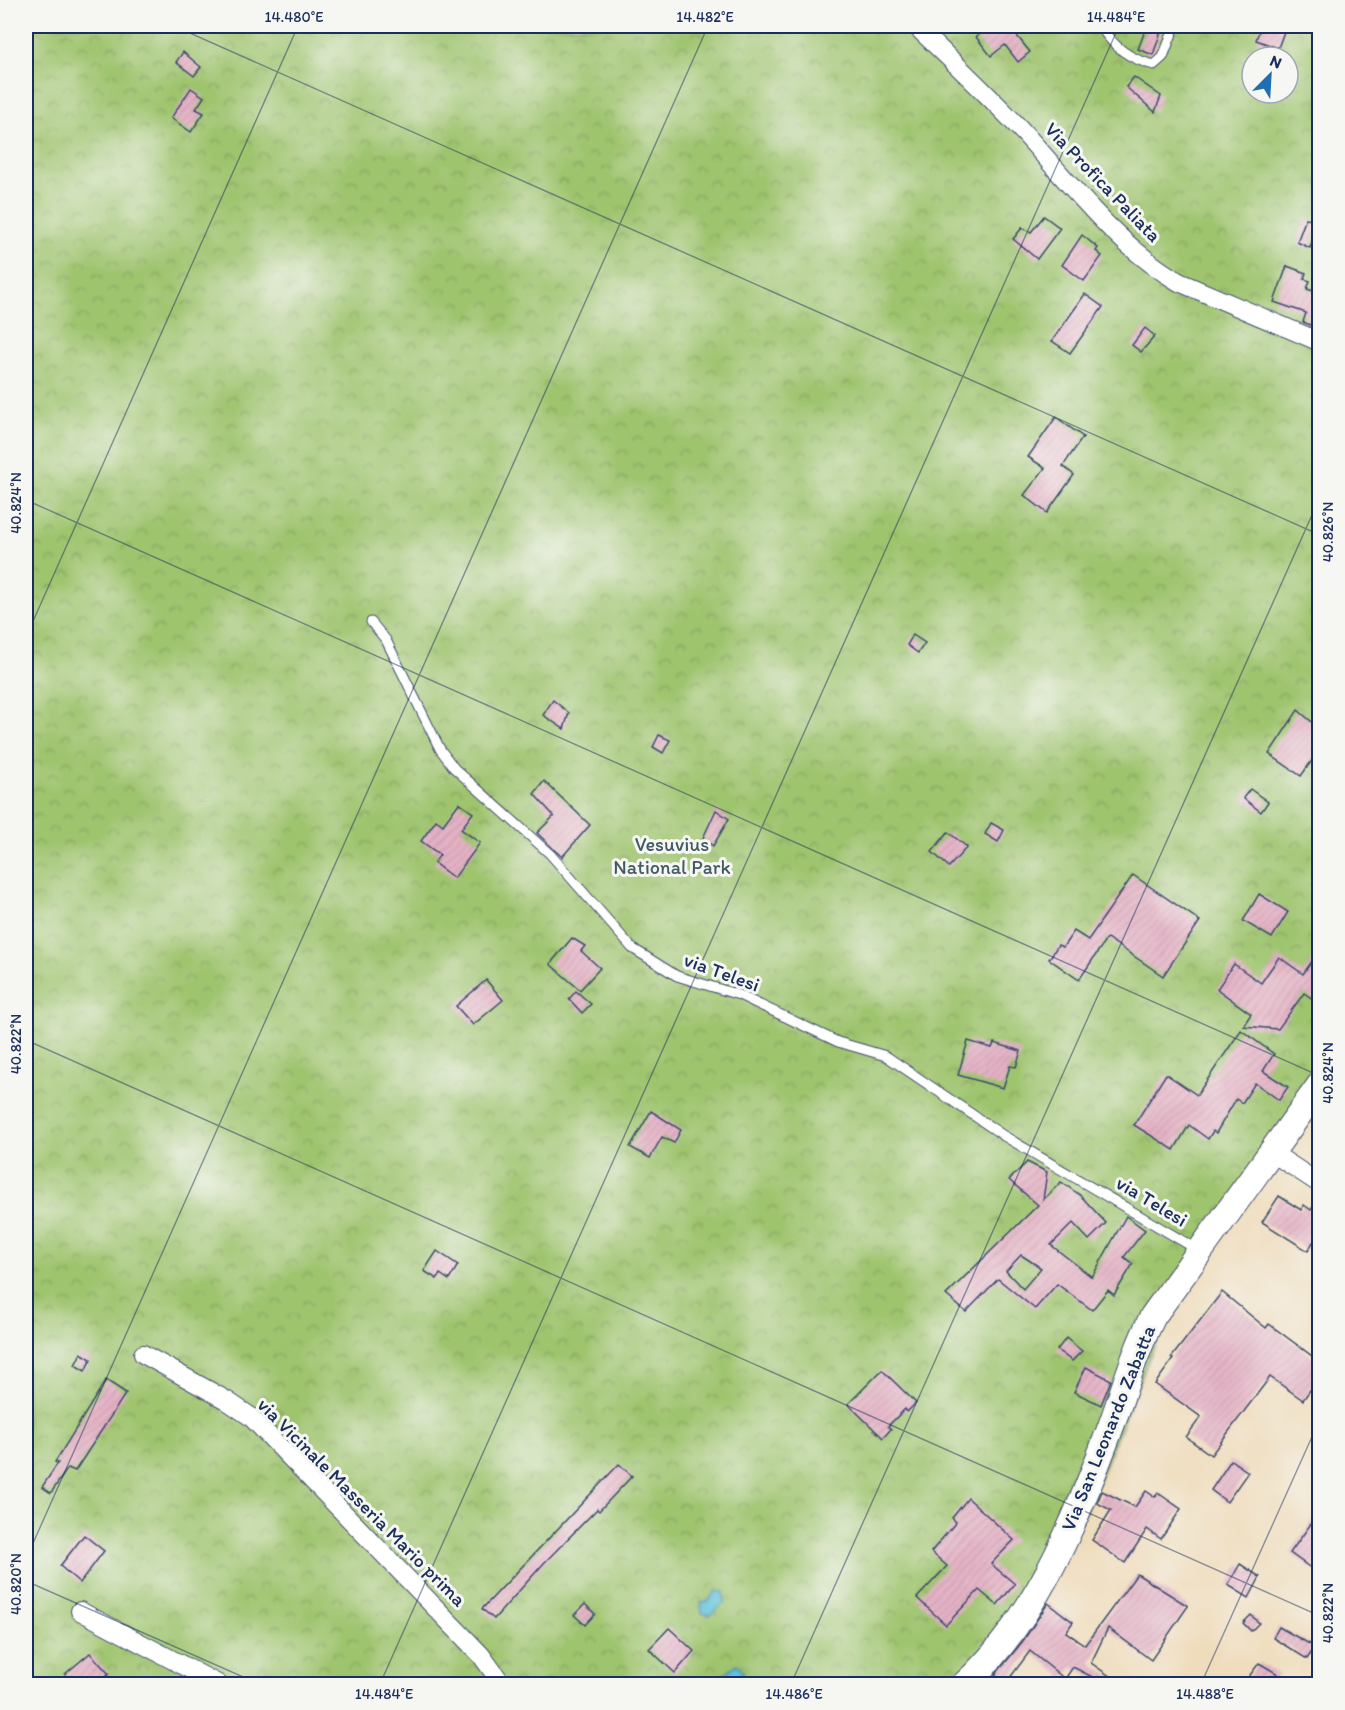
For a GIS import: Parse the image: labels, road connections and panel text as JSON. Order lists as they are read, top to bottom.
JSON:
{
  "streets": {
    "street": ["Via Profica Paliata", "Via San Leonardo Zabatta", "via Vicinale Masseria Mario prima"],
    "lane": ["via Telesi"]
  },
  "crossings": [
    ["via Telesi", "Via San Leonardo Zabatta"]
  ],
  "parks": ["Vesuvius National Park"],
  "north": "top right",
  "coordinates": [
    "14.480°E",
    "14.482°E",
    "14.484°E",
    "40.824°N",
    "40.826°N",
    "40.822°N",
    "40.820°N",
    "14.486°E",
    "14.488°E"
  ]
}
